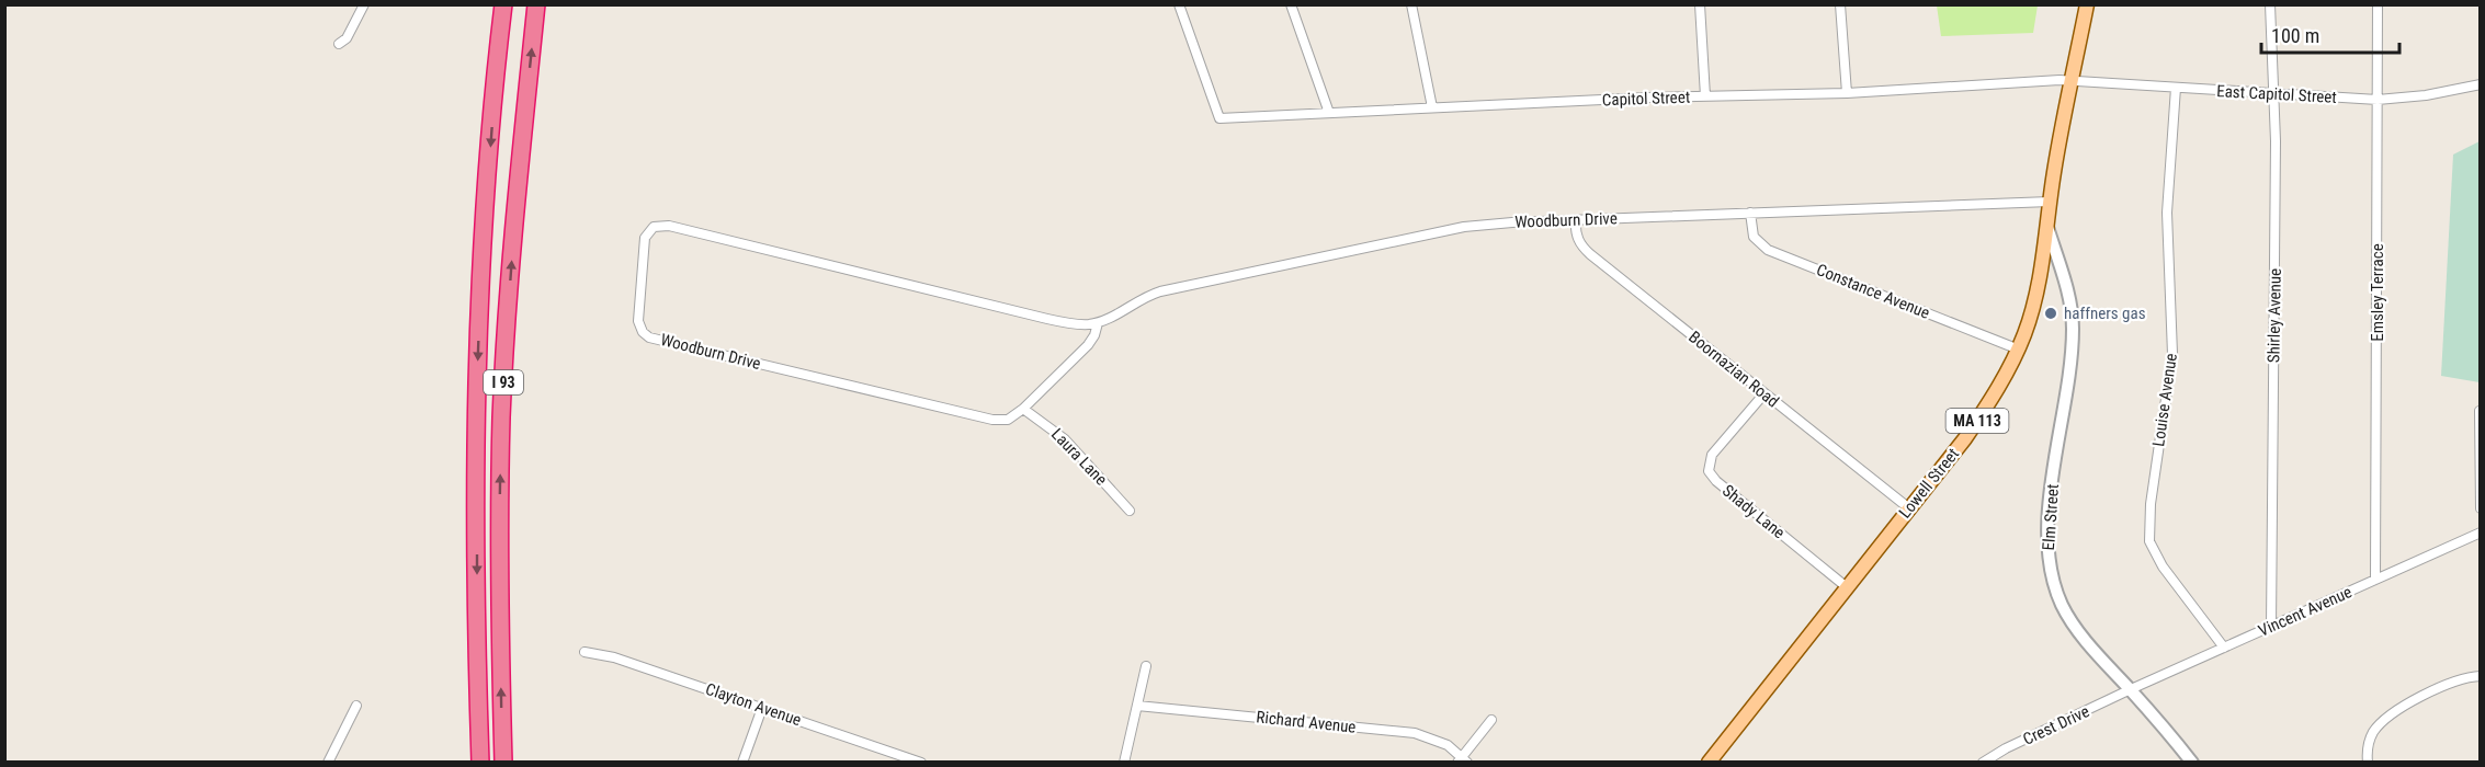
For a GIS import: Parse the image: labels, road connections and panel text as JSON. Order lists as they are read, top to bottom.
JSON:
{
  "streets": {
    "highway": ["I 93"],
    "main road": ["MA 113", "Lowell Street"],
    "street": [
      "East Capitol Street",
      "Capitol Street",
      "Woodburn Drive",
      "Constance Avenue",
      "Emsley Terrace",
      "Shirley Avenue",
      "Boornazian Road",
      "Louise Avenue",
      "Laura Lane",
      "Shady Lane",
      "Elm Street",
      "Vincent Avenue",
      "Clayton Avenue",
      "Richard Avenue",
      "Crest Drive"
    ]
  },
  "crossings": [
    ["East Capitol Street", "Capitol Street"],
    ["East Capitol Street", "Emsley Terrace"],
    ["East Capitol Street", "Shirley Avenue"],
    ["East Capitol Street", "Louise Avenue"],
    ["East Capitol Street", "Lowell Street"],
    ["Capitol Street", "Lowell Street"],
    ["Woodburn Drive", "Constance Avenue"],
    ["Woodburn Drive", "Boornazian Road"],
    ["Woodburn Drive", "Laura Lane"],
    ["Woodburn Drive", "Lowell Street"],
    ["Constance Avenue", "Lowell Street"],
    ["Emsley Terrace", "Vincent Avenue"],
    ["Shirley Avenue", "Vincent Avenue"],
    ["Boornazian Road", "Lowell Street"],
    ["Boornazian Road", "Shady Lane"],
    ["Louise Avenue", "Vincent Avenue"],
    ["Lowell Street", "Shady Lane"],
    ["Lowell Street", "Elm Street"],
    ["Elm Street", "Vincent Avenue"],
    ["Elm Street", "Crest Drive"],
    ["Vincent Avenue", "Crest Drive"]
  ],
  "places": ["haffners gas"],
  "scale_bar": "100 m"
}
